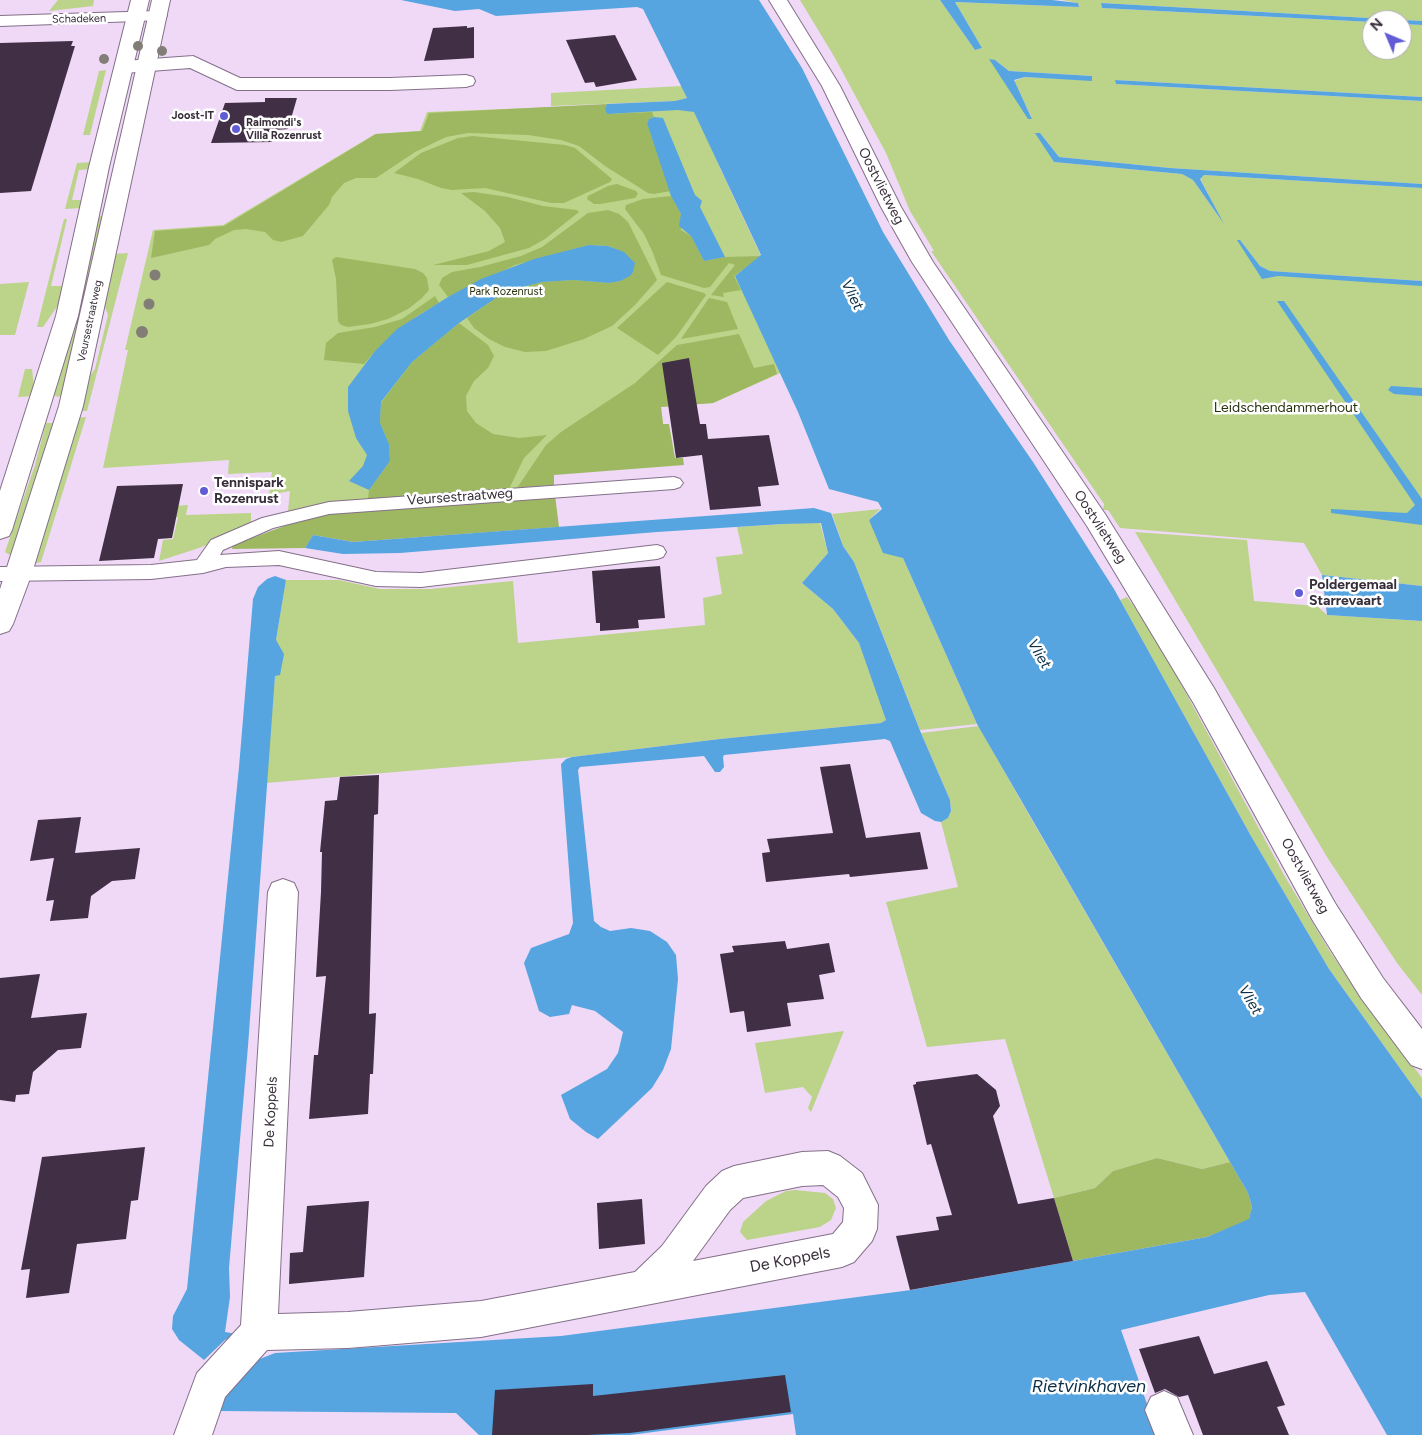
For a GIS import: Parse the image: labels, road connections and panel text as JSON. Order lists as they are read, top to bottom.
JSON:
{
  "streets": {
    "street": [
      "Schadeken",
      "Oostvlietweg",
      "Veursestraatweg",
      "De Koppels"
    ]
  },
  "crossings": [
    ["Schadeken", "Veursestraatweg"]
  ],
  "water": ["Vliet", "Rietvinkhaven"],
  "parks": ["Park Rozenrust", "Leidschendammerhout"],
  "places": [
    "Joost-IT",
    "Raimondi's Villa Rozenrust",
    "Tennispark Rozenrust",
    "Poldergemaal Starrevaart"
  ],
  "north": "top left"
}
